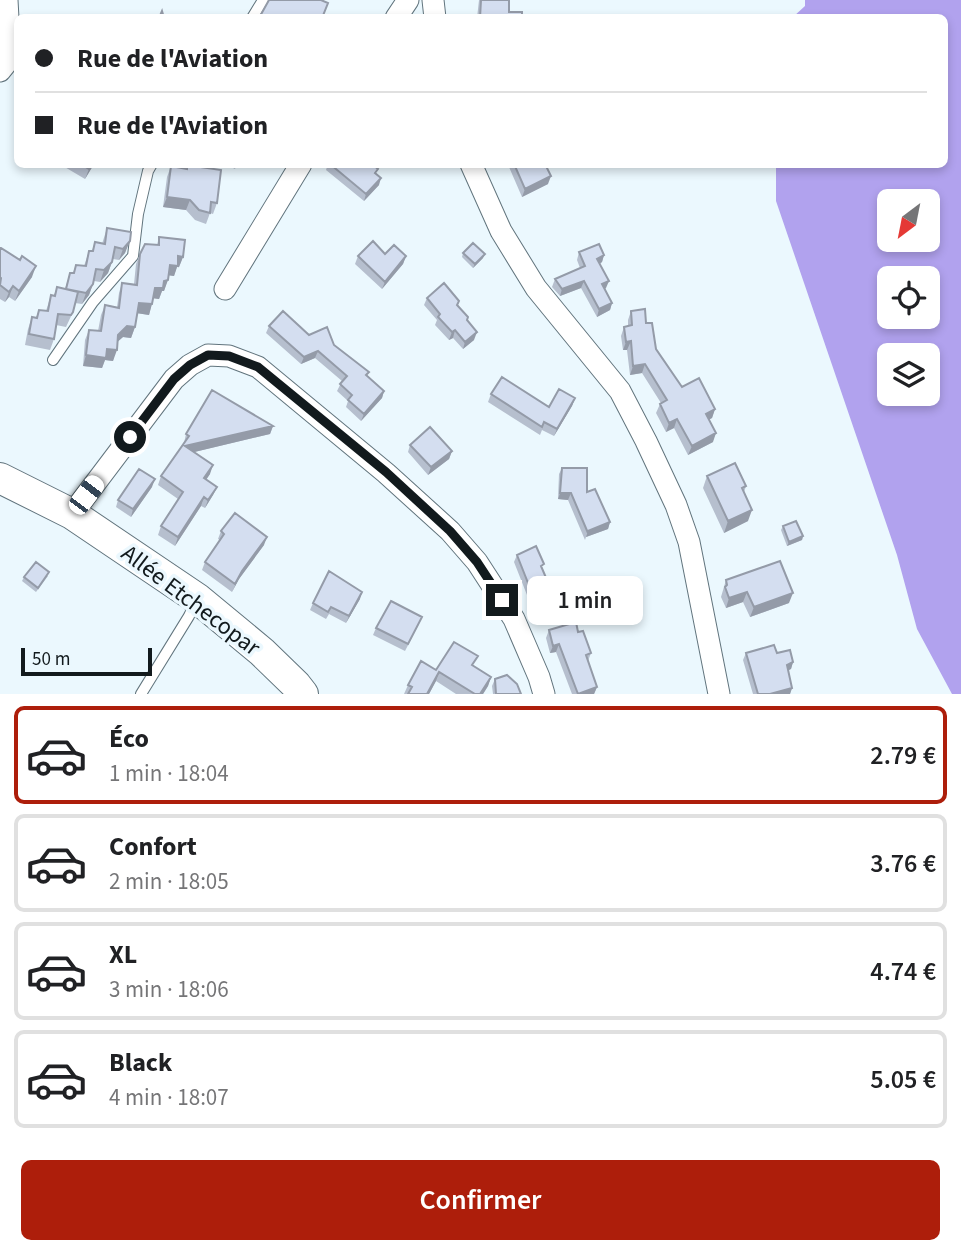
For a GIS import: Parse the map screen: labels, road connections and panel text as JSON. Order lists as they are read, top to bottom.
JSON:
{
  "streets": {
    "street": ["Allée Etchecopar"]
  },
  "scale_bar": "50 m",
  "north": "bottom left",
  "page": {
    "banner": ["Rue de l'Aviation", "Rue de l'Aviation"],
    "bubble": "1 min",
    "scale": "50 m",
    "list": [
      {
        "name": "Éco",
        "note": "1 min · 18:04",
        "value": "2.79 €"
      },
      {
        "name": "Confort",
        "note": "2 min · 18:05",
        "value": "3.76 €"
      },
      {
        "name": "XL",
        "note": "3 min · 18:06",
        "value": "4.74 €"
      },
      {
        "name": "Black",
        "note": "4 min · 18:07",
        "value": "5.05 €"
      }
    ],
    "buttons": "Confirmer"
  }
}
